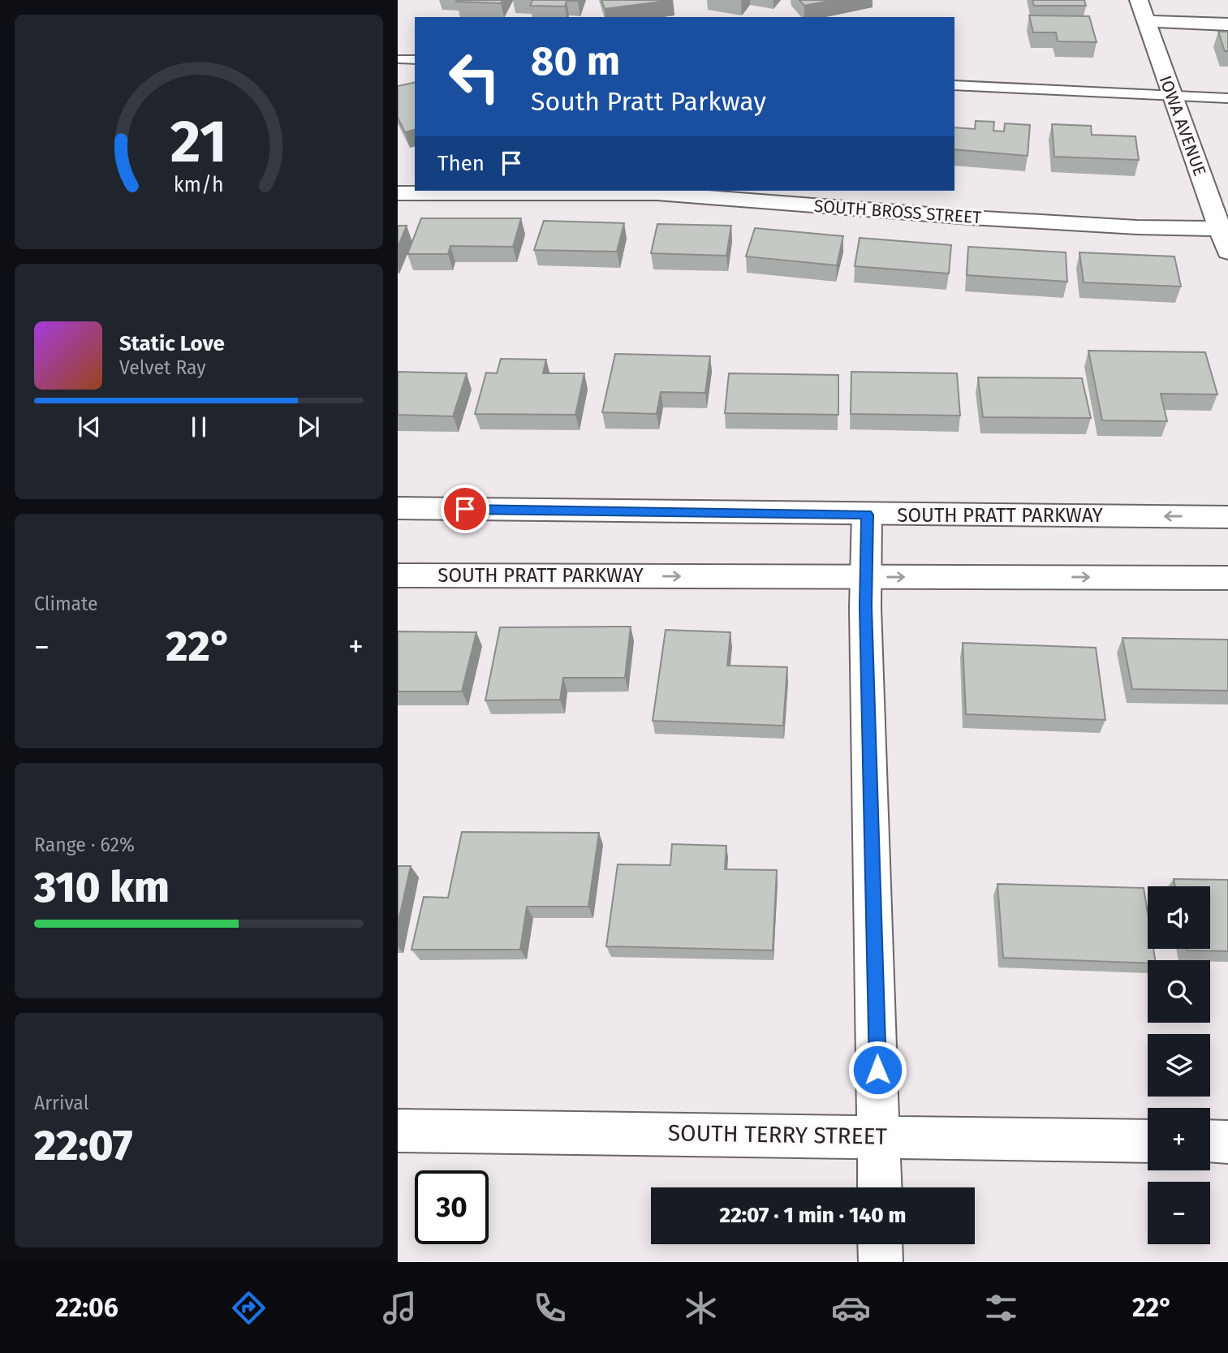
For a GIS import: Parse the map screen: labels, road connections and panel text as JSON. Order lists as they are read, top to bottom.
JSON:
{
  "streets": {
    "street": [
      "IOWA AVENUE",
      "SOUTH BROSS STREET",
      "SOUTH PRATT PARKWAY",
      "SOUTH TERRY STREET"
    ]
  },
  "crossings": [
    ["IOWA AVENUE", "SOUTH BROSS STREET"]
  ],
  "page": {
    "turn": ["80 m", "South Pratt Parkway"],
    "then": "Then",
    "song": ["Static Love", "Velvet Ray"],
    "tile": [
      "Climate",
      ["Range · 62%", "310 km"],
      ["Arrival", "22:07"]
    ],
    "heat": ["−", "22°", "+"],
    "map_buttons": ["+", "−"],
    "limit": "30",
    "trip": "22:07 · 1 min · 140 m",
    "tabs": ["22:06", "22°"],
    "gauge": ["21", "km/h"]
  }
}
